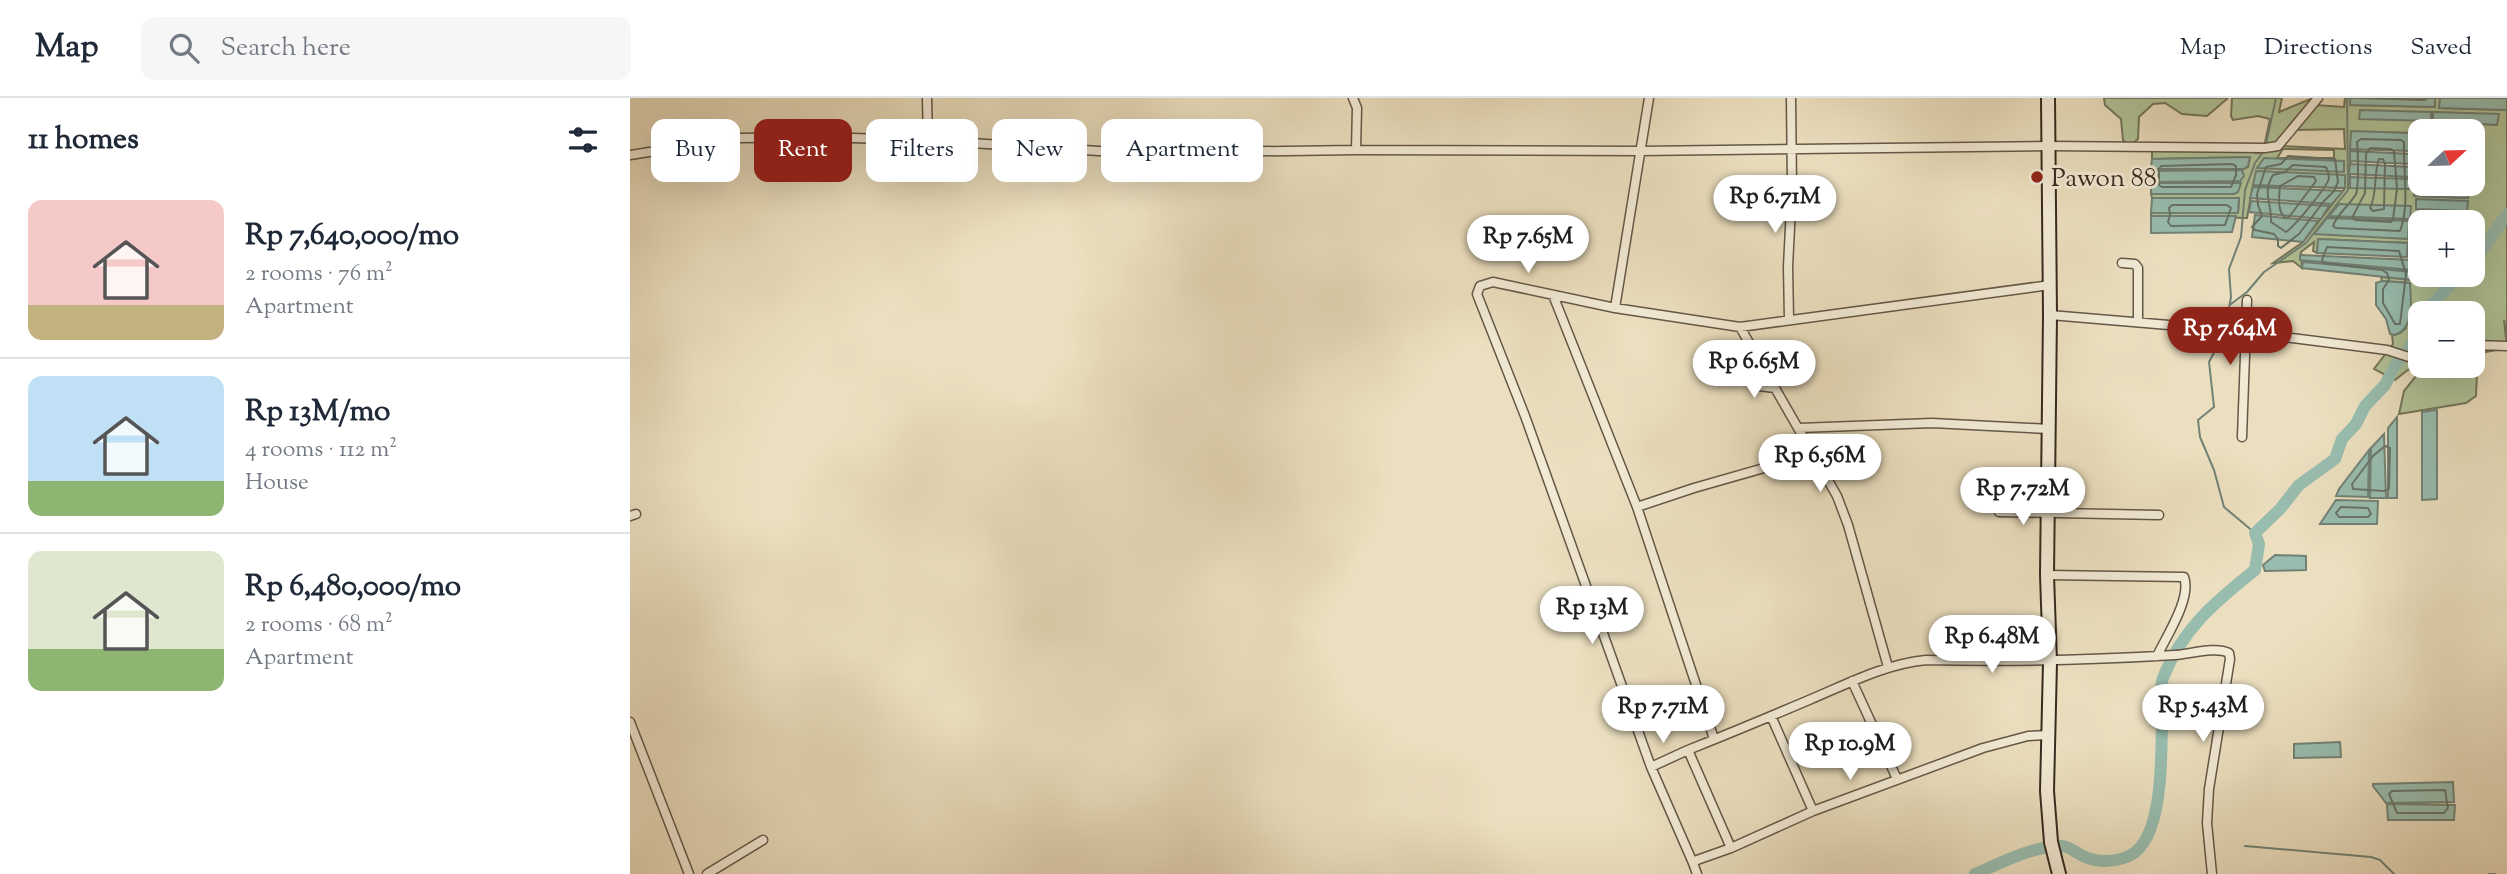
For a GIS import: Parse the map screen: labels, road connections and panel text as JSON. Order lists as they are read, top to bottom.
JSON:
{
  "places": ["Pawon 88"],
  "north": "right",
  "page": {
    "header": "Map",
    "search": "Search here",
    "nav": ["Map", "Directions", "Saved"],
    "heading": "11 homes",
    "map_buttons": ["+", "−"],
    "chip": [
      "Buy",
      "Rent",
      "Filters",
      "New",
      "Apartment"
    ],
    "price": [
      "Rp 6.71M",
      "Rp 7.65M",
      "Rp 7.64M",
      "Rp 6.65M",
      "Rp 6.56M",
      "Rp 7.72M",
      "Rp 13M",
      "Rp 6.48M",
      "Rp 5.43M",
      "Rp 7.71M",
      "Rp 10.9M"
    ],
    "list": [
      {
        "name": "Rp 7,640,000/mo",
        "note": "2 rooms · 76 m² · Apartment"
      },
      {
        "name": "Rp 13M/mo",
        "note": "4 rooms · 112 m² · House"
      },
      {
        "name": "Rp 6,480,000/mo",
        "note": "2 rooms · 68 m² · Apartment"
      }
    ]
  }
}
